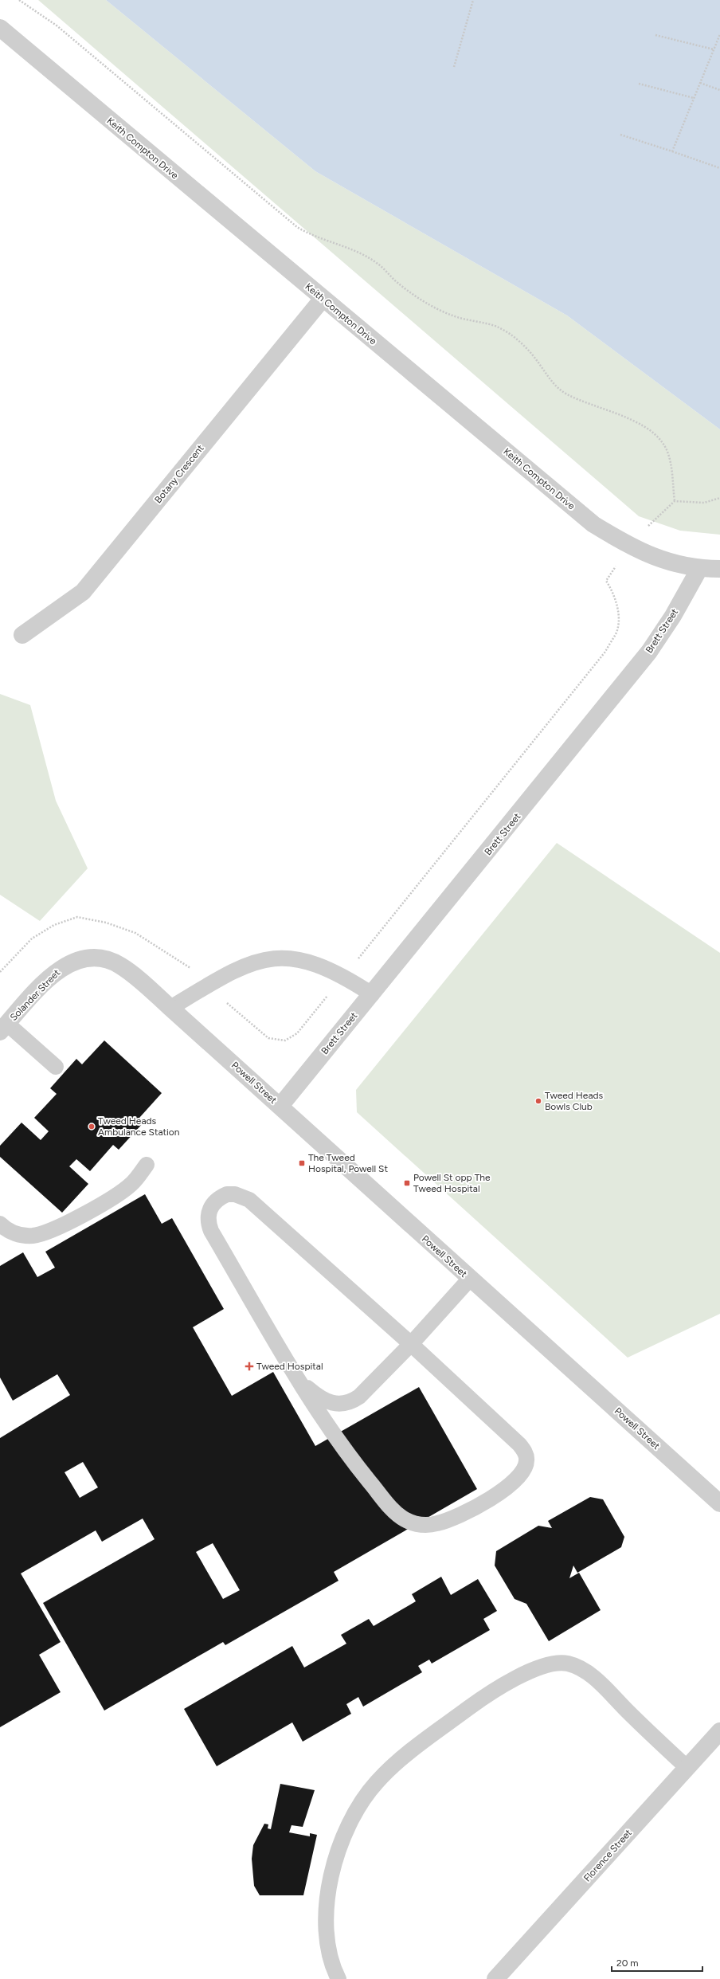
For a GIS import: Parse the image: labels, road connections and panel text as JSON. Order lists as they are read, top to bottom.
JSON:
{
  "streets": {
    "street": [
      "Keith Compton Drive",
      "Botany Crescent",
      "Brett Street",
      "Solander Street",
      "Powell Street",
      "Florence Street"
    ]
  },
  "crossings": [
    ["Keith Compton Drive", "Botany Crescent"],
    ["Keith Compton Drive", "Brett Street"],
    ["Brett Street", "Powell Street"],
    ["Solander Street", "Powell Street"]
  ],
  "places": {
    "other": ["Tweed Heads Bowls Club", "Tweed Heads Ambulance Station"],
    "transit": ["The Tweed Hospital, Powell St", "Powell St opp The Tweed Hospital"],
    "health": ["Tweed Hospital"]
  },
  "scale_bar": "20 m"
}
